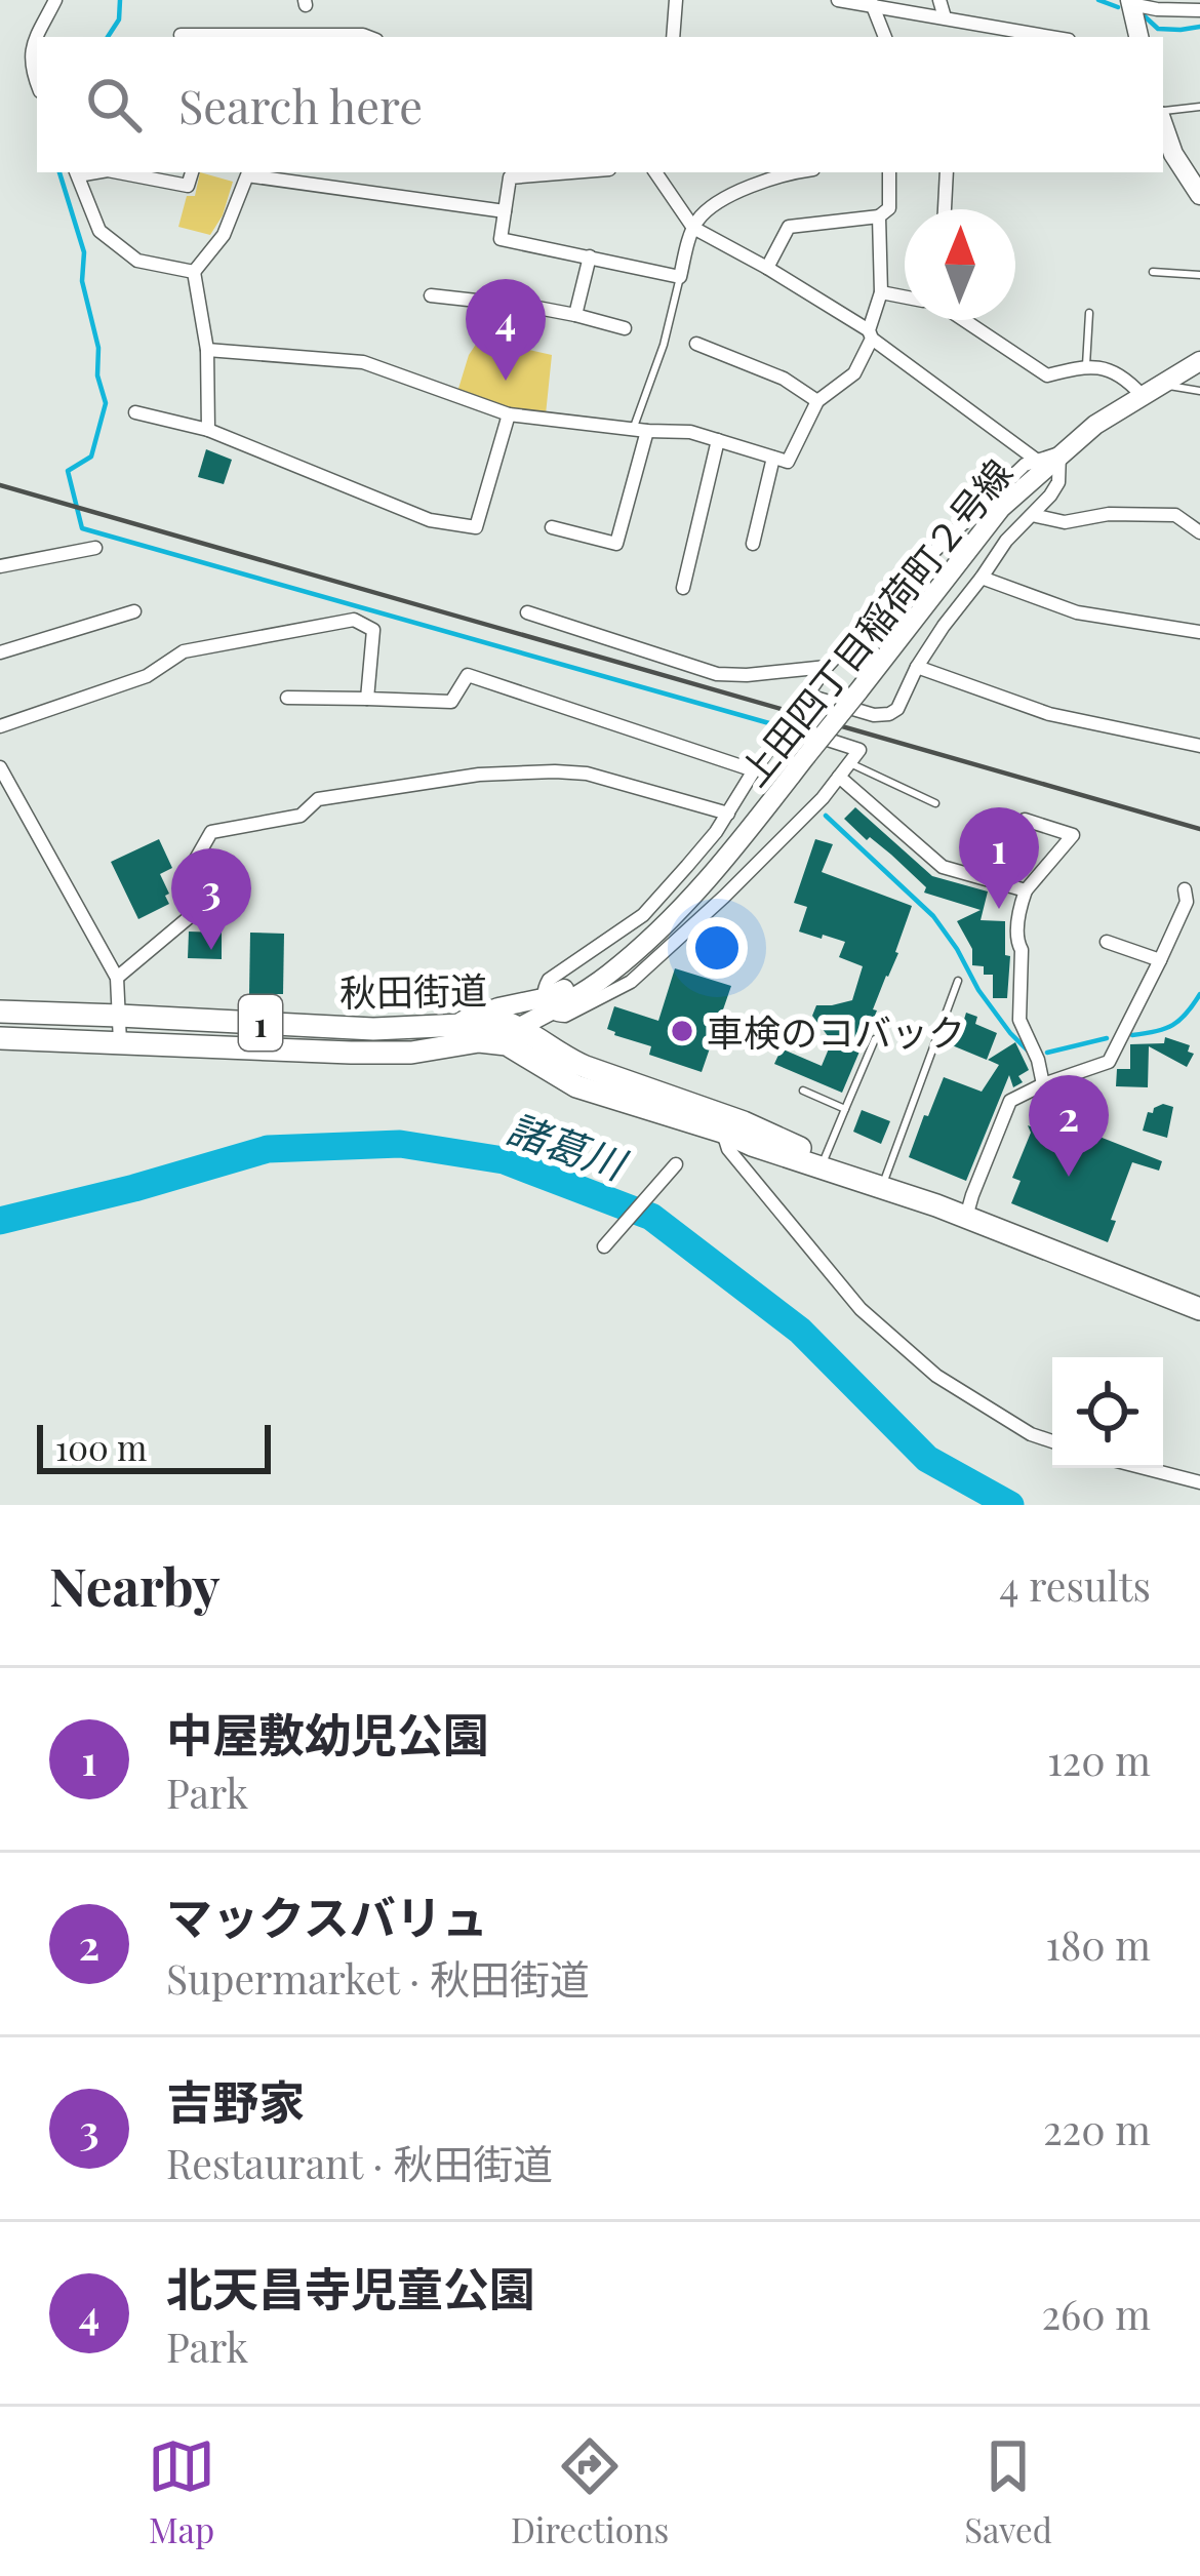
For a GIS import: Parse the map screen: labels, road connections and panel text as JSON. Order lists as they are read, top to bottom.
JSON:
{
  "streets": {
    "main road": ["秋田街道", "1"],
    "street": ["上田四丁目稲荷町２号線"]
  },
  "water": ["諸葛川"],
  "places": ["車検のコバック"],
  "scale_bar": "100 m",
  "north": "top",
  "page": {
    "search": "Search here",
    "pins": [
      "4",
      "1",
      "3",
      "2"
    ],
    "scale": "100 m",
    "heading": ["Nearby", "4 results"],
    "list": [
      {
        "mark": "1",
        "name": "中屋敷幼児公園",
        "note": "Park",
        "value": "120 m"
      },
      {
        "mark": "2",
        "name": "マックスバリュ",
        "note": "Supermarket · 秋田街道",
        "value": "180 m"
      },
      {
        "mark": "3",
        "name": "吉野家",
        "note": "Restaurant · 秋田街道",
        "value": "220 m"
      },
      {
        "mark": "4",
        "name": "北天昌寺児童公園",
        "note": "Park",
        "value": "260 m"
      }
    ],
    "nav": ["Map", "Directions", "Saved"]
  }
}
